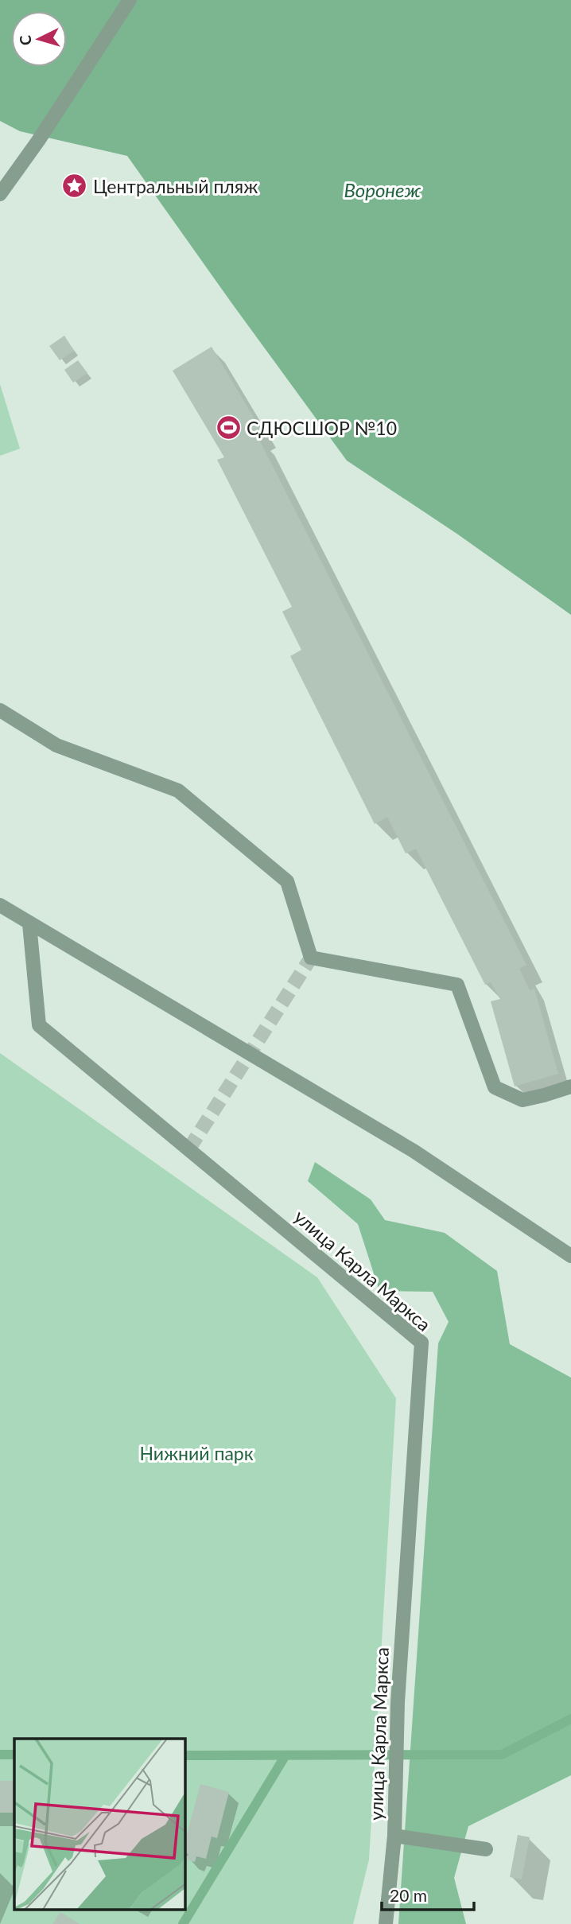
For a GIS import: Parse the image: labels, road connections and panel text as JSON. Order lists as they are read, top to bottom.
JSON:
{
  "streets": {
    "street": ["улица Карла Маркса"]
  },
  "water": ["Воронеж"],
  "parks": ["Нижний парк"],
  "places": {
    "place": ["Центральный пляж"],
    "sports": ["СДЮСШОР №10"]
  },
  "scale_bar": "20 m",
  "north": "left"
}
